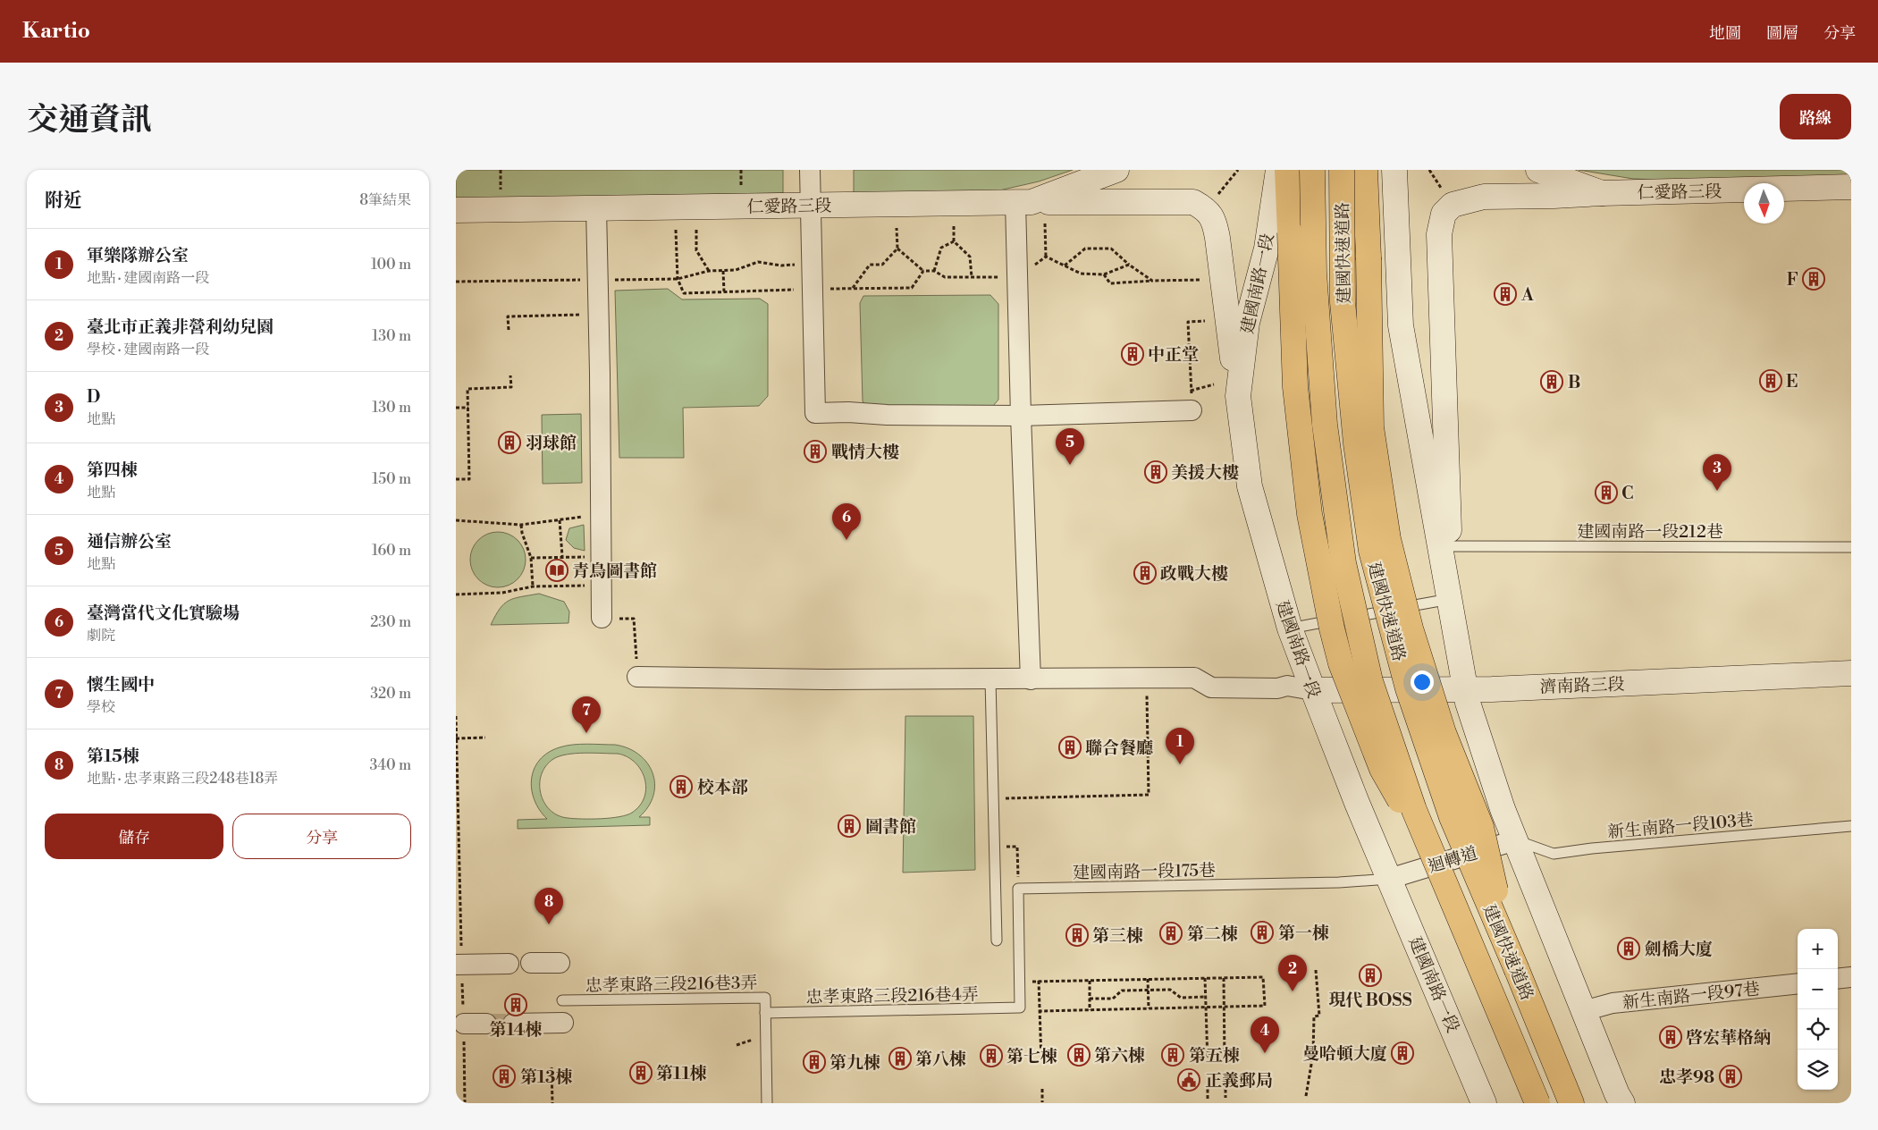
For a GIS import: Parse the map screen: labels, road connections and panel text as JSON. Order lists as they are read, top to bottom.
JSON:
{
  "streets": {
    "highway": ["建國快速道路"],
    "street": [
      "仁愛路三段",
      "建國南路一段",
      "濟南路三段",
      "迴轉道",
      "新生南路一段97巷"
    ],
    "lane": [
      "建國南路一段212巷",
      "新生南路一段103巷",
      "建國南路一段175巷",
      "忠孝東路三段216巷3弄",
      "忠孝東路三段216巷4弄"
    ]
  },
  "crossings": [
    ["建國南路一段", "濟南路三段"],
    ["建國南路一段", "迴轉道"],
    ["建國南路一段", "建國南路一段175巷"],
    ["新生南路一段103巷", "迴轉道"],
    ["迴轉道", "建國南路一段175巷"],
    ["忠孝東路三段216巷3弄", "忠孝東路三段216巷4弄"]
  ],
  "places": {
    "building": [
      "F",
      "A",
      "中正堂",
      "E",
      "B",
      "羽球館",
      "戰情大樓",
      "美援大樓",
      "C",
      "政戰大樓",
      "聯合餐廳",
      "校本部",
      "圖書館",
      "第一棟",
      "第二棟",
      "第三棟",
      "劍橋大廈",
      "現代 BOSS",
      "第14棟",
      "啓宏華格納",
      "曼哈頓大廈",
      "第六棟",
      "第五棟",
      "第七棟",
      "第八棟",
      "第九棟",
      "第11棟",
      "第13棟",
      "忠孝98"
    ],
    "library": ["青鳥圖書館"],
    "public building": ["正義郵局"]
  },
  "north": "bottom",
  "page": {
    "header": "Kartio",
    "nav": ["地圖", "圖層", "分享"],
    "title": "交通資訊",
    "buttons": [
      "路線",
      ["儲存", "分享"]
    ],
    "heading": ["附近", "8筆結果"],
    "list": [
      {
        "mark": "1",
        "name": "軍樂隊辦公室",
        "note": "地點 · 建國南路一段",
        "value": "100 m"
      },
      {
        "mark": "2",
        "name": "臺北市正義非營利幼兒園",
        "note": "學校 · 建國南路一段",
        "value": "130 m"
      },
      {
        "mark": "3",
        "name": "D",
        "note": "地點",
        "value": "130 m"
      },
      {
        "mark": "4",
        "name": "第四棟",
        "note": "地點",
        "value": "150 m"
      },
      {
        "mark": "5",
        "name": "通信辦公室",
        "note": "地點",
        "value": "160 m"
      },
      {
        "mark": "6",
        "name": "臺灣當代文化實驗場",
        "note": "劇院",
        "value": "230 m"
      },
      {
        "mark": "7",
        "name": "懷生國中",
        "note": "學校",
        "value": "320 m"
      },
      {
        "mark": "8",
        "name": "第15棟",
        "note": "地點 · 忠孝東路三段248巷18弄",
        "value": "340 m"
      }
    ],
    "pins": [
      "5",
      "3",
      "6",
      "7",
      "1",
      "8",
      "2",
      "4"
    ],
    "map_buttons": ["+", "−"]
  }
}
